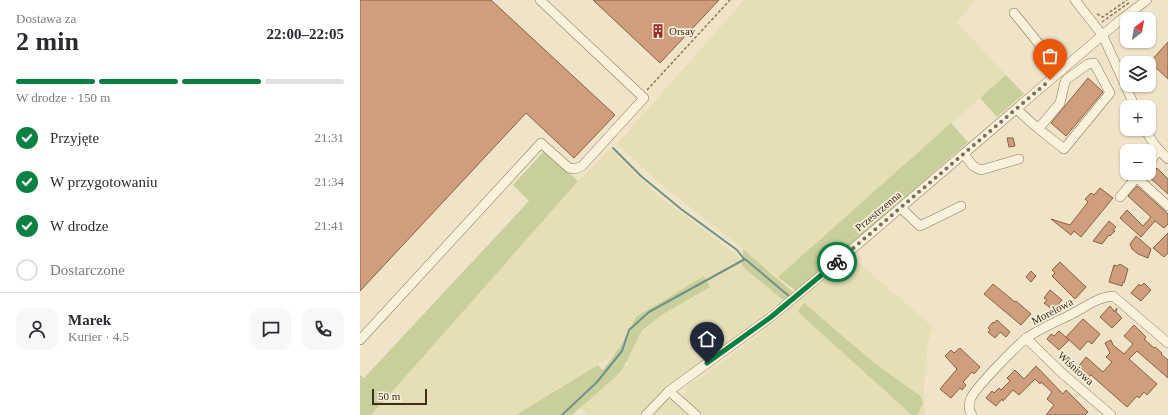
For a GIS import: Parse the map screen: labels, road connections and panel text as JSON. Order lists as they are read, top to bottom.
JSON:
{
  "streets": {
    "street": ["Przestrzenna", "Morelowa", "Wiśniowa"]
  },
  "crossings": [
    ["Morelowa", "Wiśniowa"]
  ],
  "places": {
    "building": ["Orsay"]
  },
  "scale_bar": "50 m",
  "north": "top right",
  "page": {
    "heading": ["2 min", "Dostawa za", "22:00–22:05"],
    "panel": ["Marek", "Kurier · 4.5"],
    "map_buttons": ["+", "−"],
    "bar": "W drodze · 150 m",
    "list": [
      ["Przyjęte", "21:31"],
      ["W przygotowaniu", "21:34"],
      ["W drodze", "21:41"],
      "Dostarczone"
    ],
    "scale": "50 m"
  }
}
